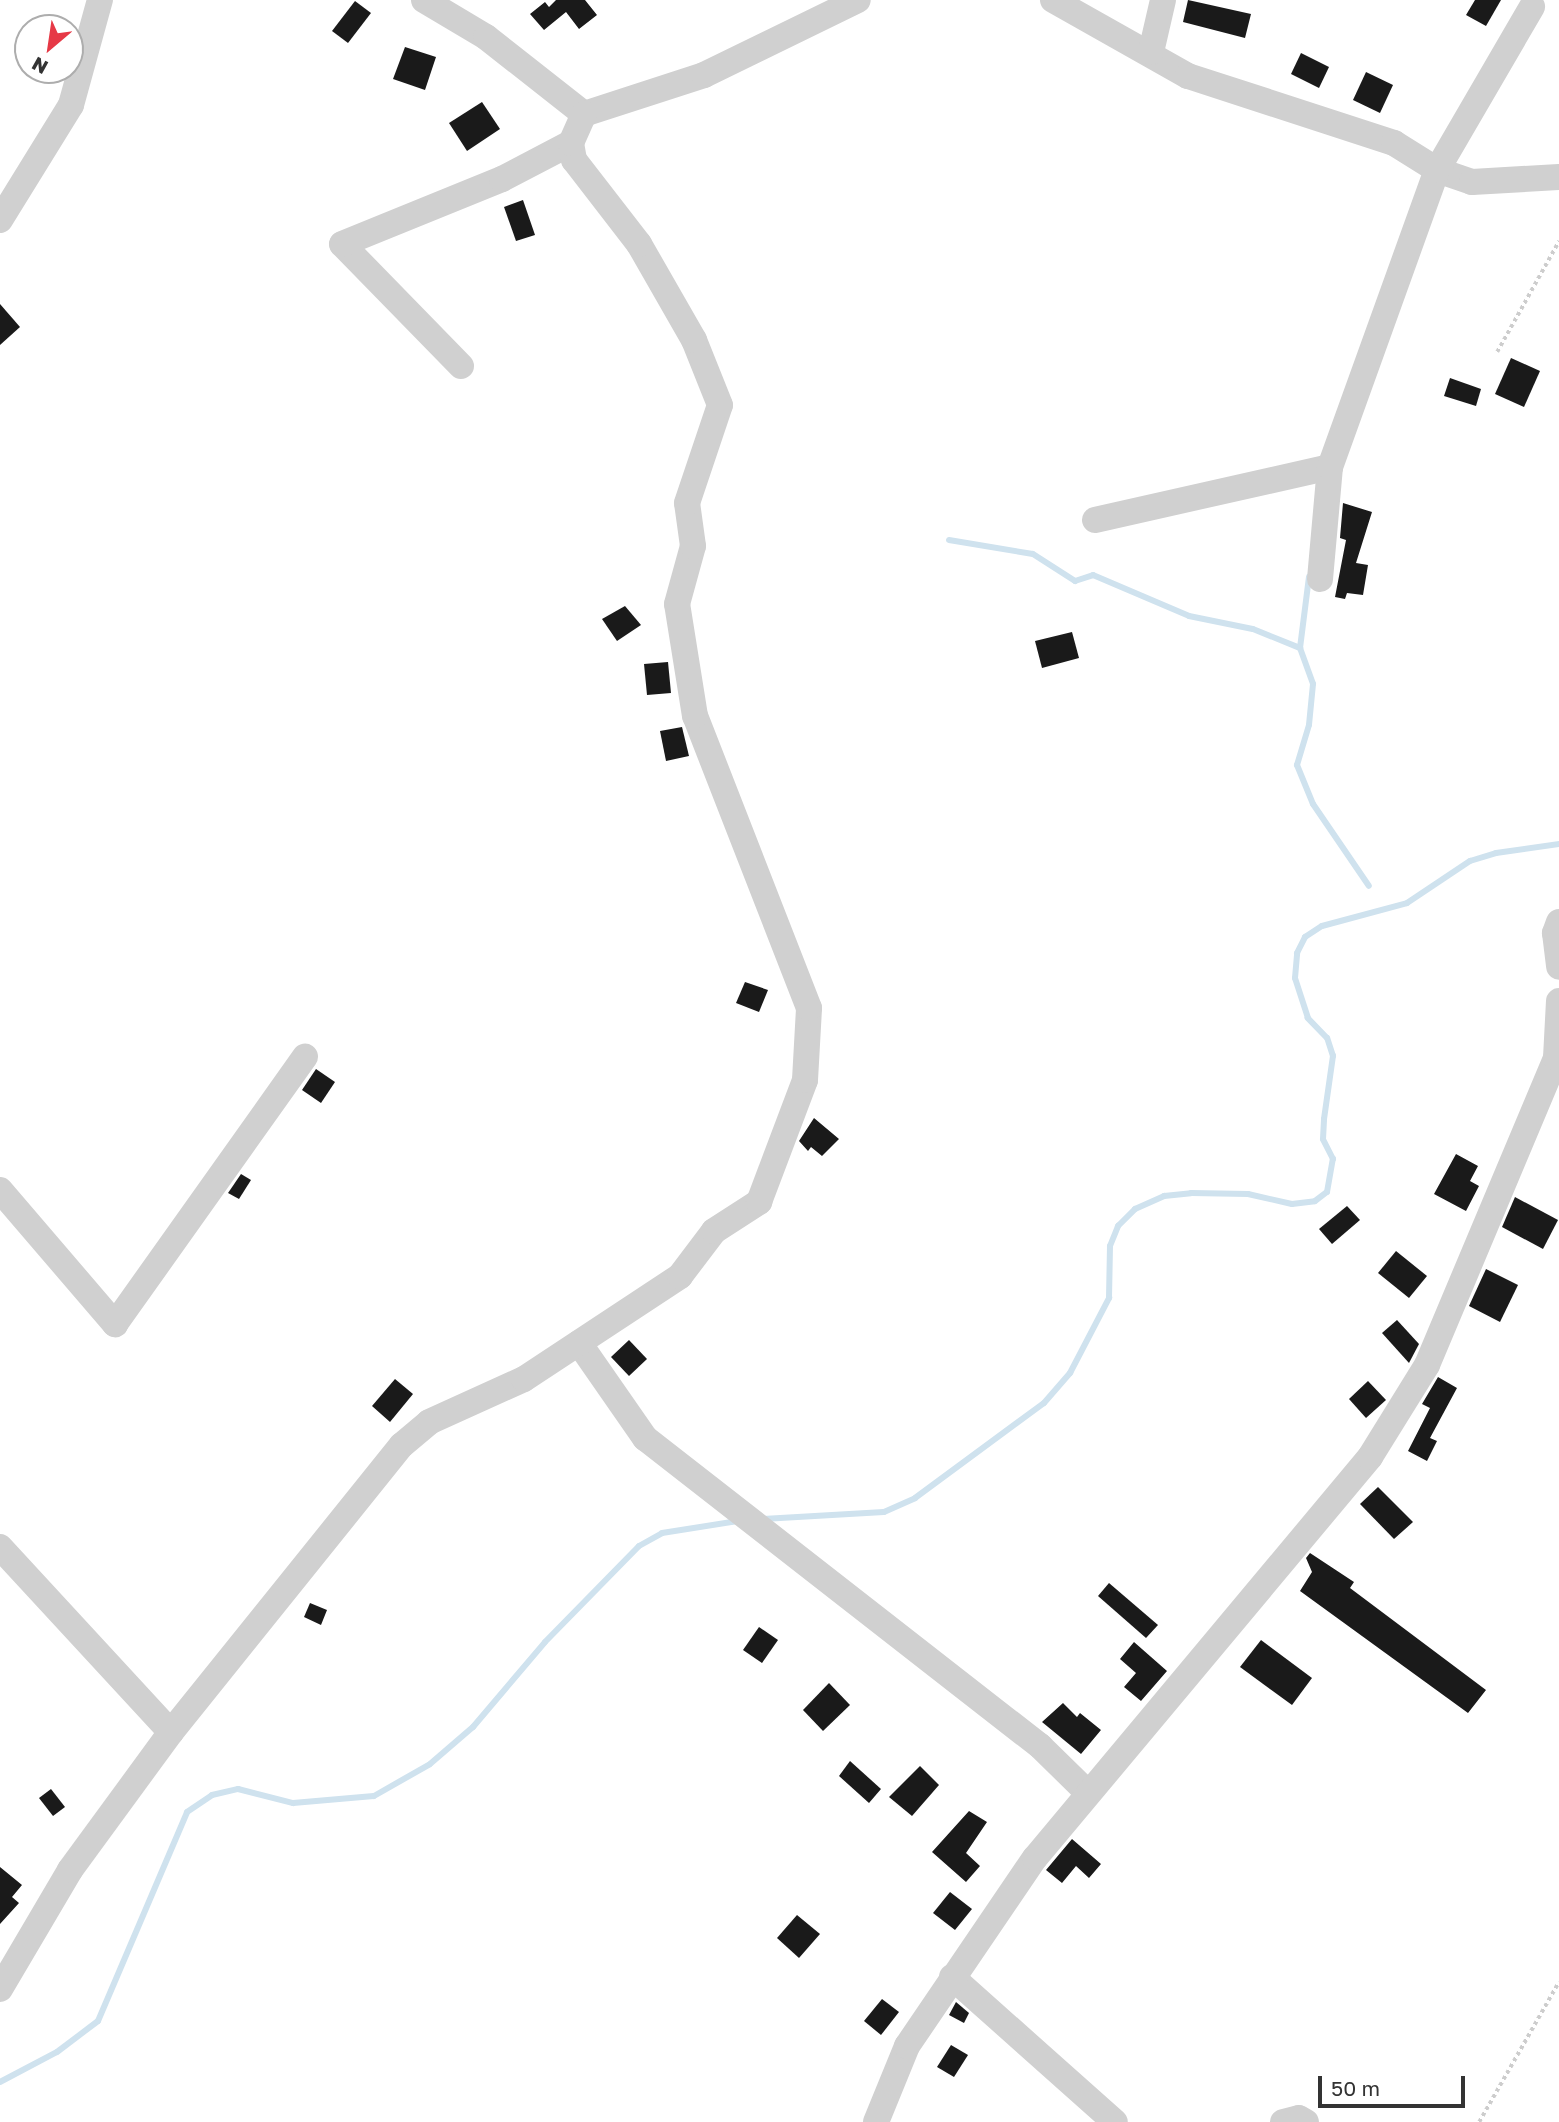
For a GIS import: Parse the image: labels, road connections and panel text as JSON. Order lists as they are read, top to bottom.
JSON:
{
  "scale_bar": "50 m",
  "north": "bottom left"
}
